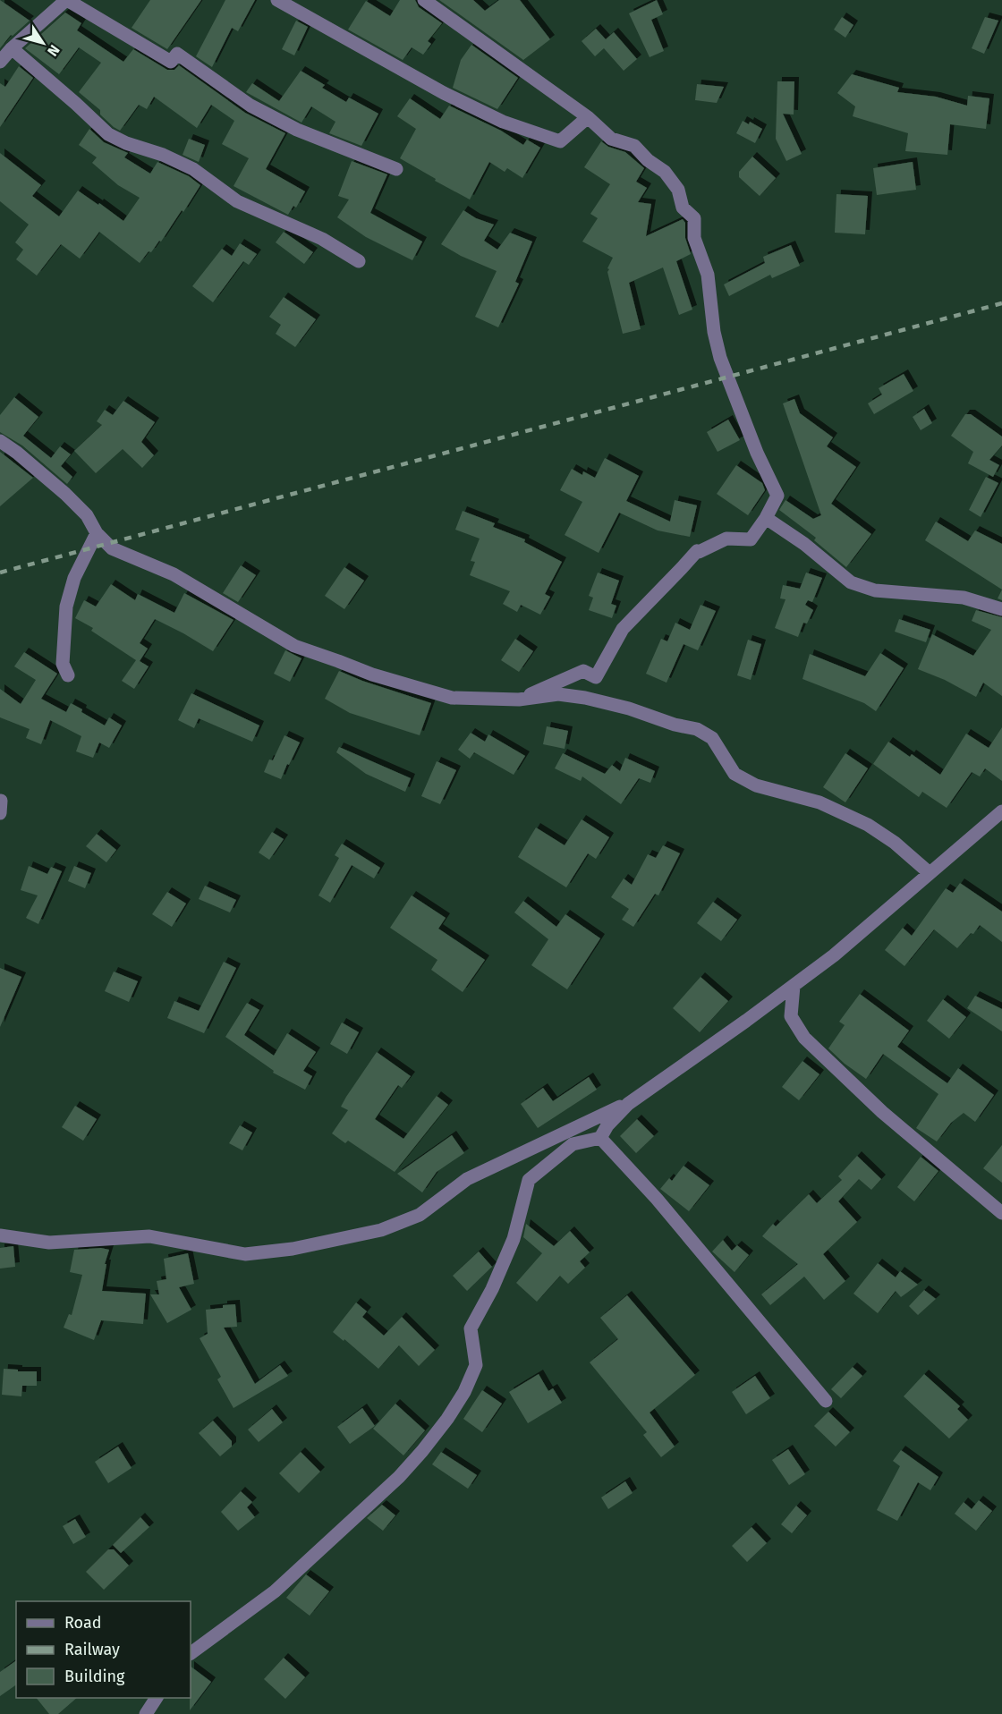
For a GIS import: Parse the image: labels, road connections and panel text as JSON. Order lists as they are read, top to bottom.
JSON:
{
  "legend": ["Road", "Railway", "Building"],
  "north": "bottom right"
}
